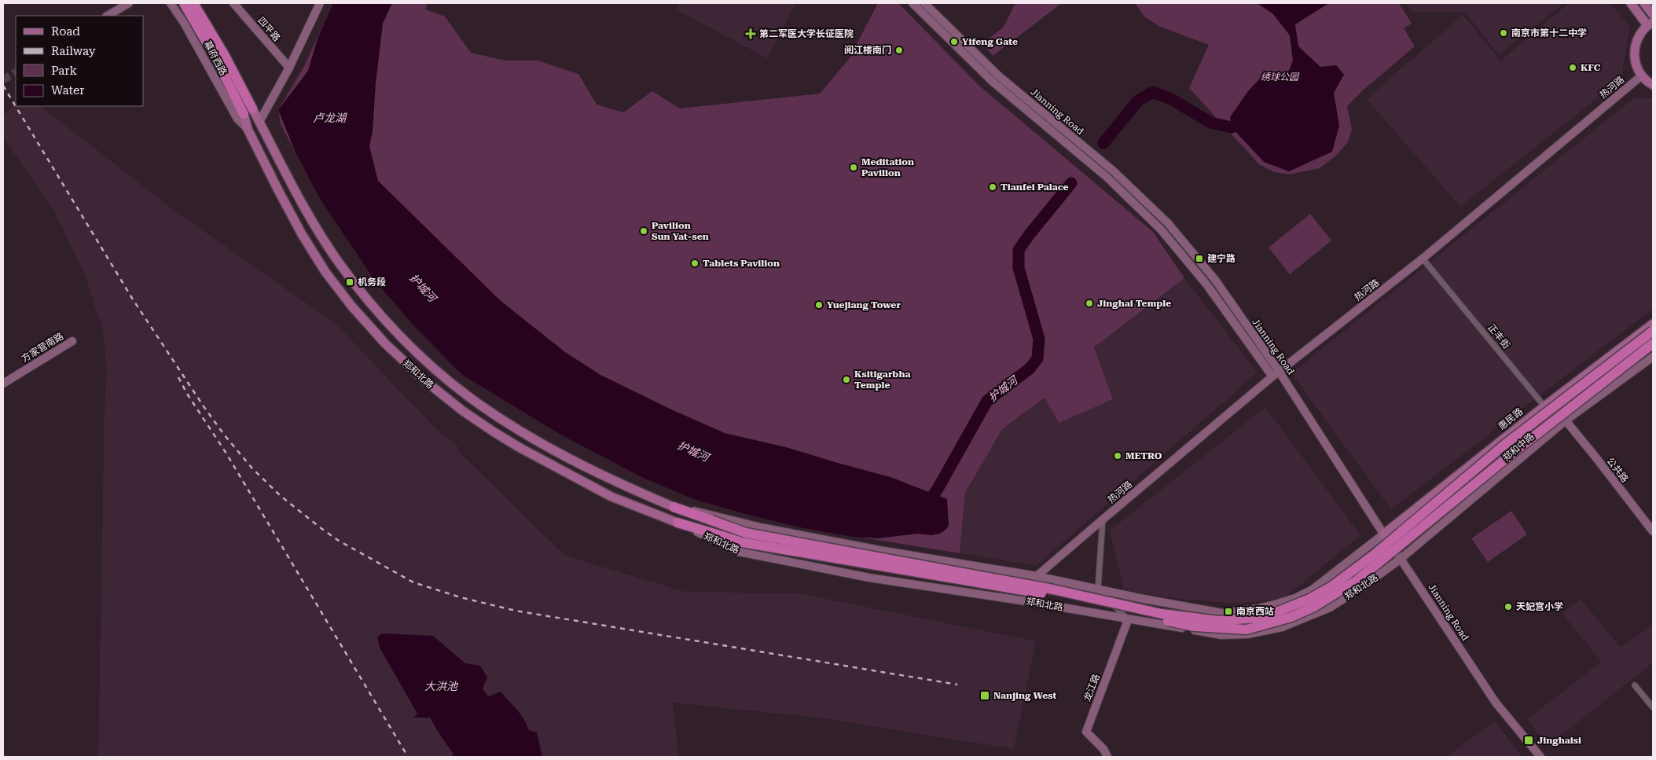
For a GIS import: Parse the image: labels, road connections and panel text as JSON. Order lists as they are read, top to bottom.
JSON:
{
  "streets": {
    "highway": ["幕府西路", "郑和北路"],
    "main road": [
      "四平路",
      "热河路",
      "Jianning Road",
      "方家营南路",
      "惠民路",
      "郑和中路",
      "公共路",
      "龙江路"
    ],
    "street": ["正丰街"]
  },
  "crossings": [
    ["幕府西路", "郑和北路"],
    ["热河路", "Jianning Road"],
    ["热河路", "正丰街"],
    ["热河路", "郑和北路"],
    ["Jianning Road", "郑和北路"],
    ["Jianning Road", "惠民路"],
    ["Jianning Road", "郑和中路"],
    ["正丰街", "惠民路"],
    ["正丰街", "郑和中路"],
    ["正丰街", "公共路"],
    ["郑和北路", "惠民路"],
    ["郑和北路", "郑和中路"],
    ["郑和北路", "龙江路"],
    ["郑和中路", "公共路"]
  ],
  "water": ["卢龙湖", "护城河", "大洪池"],
  "parks": ["绣球公园"],
  "places": {
    "other": [
      "南京市第十二中学",
      "Yifeng Gate",
      "阅江楼南门",
      "KFC",
      "Meditation Pavilion",
      "Tianfei Palace",
      "Pavilion Sun Yat-sen",
      "Tablets Pavilion",
      "Jinghai Temple",
      "Yuejiang Tower",
      "Ksitigarbha Temple",
      "METRO",
      "天妃宫小学"
    ],
    "health": ["第二军医大学长征医院"],
    "transit": [
      "建宁路",
      "机务段",
      "南京西站",
      "Nanjing West",
      "Jinghaisi"
    ]
  },
  "legend": [
    "Road",
    "Railway",
    "Park",
    "Water"
  ]
}
